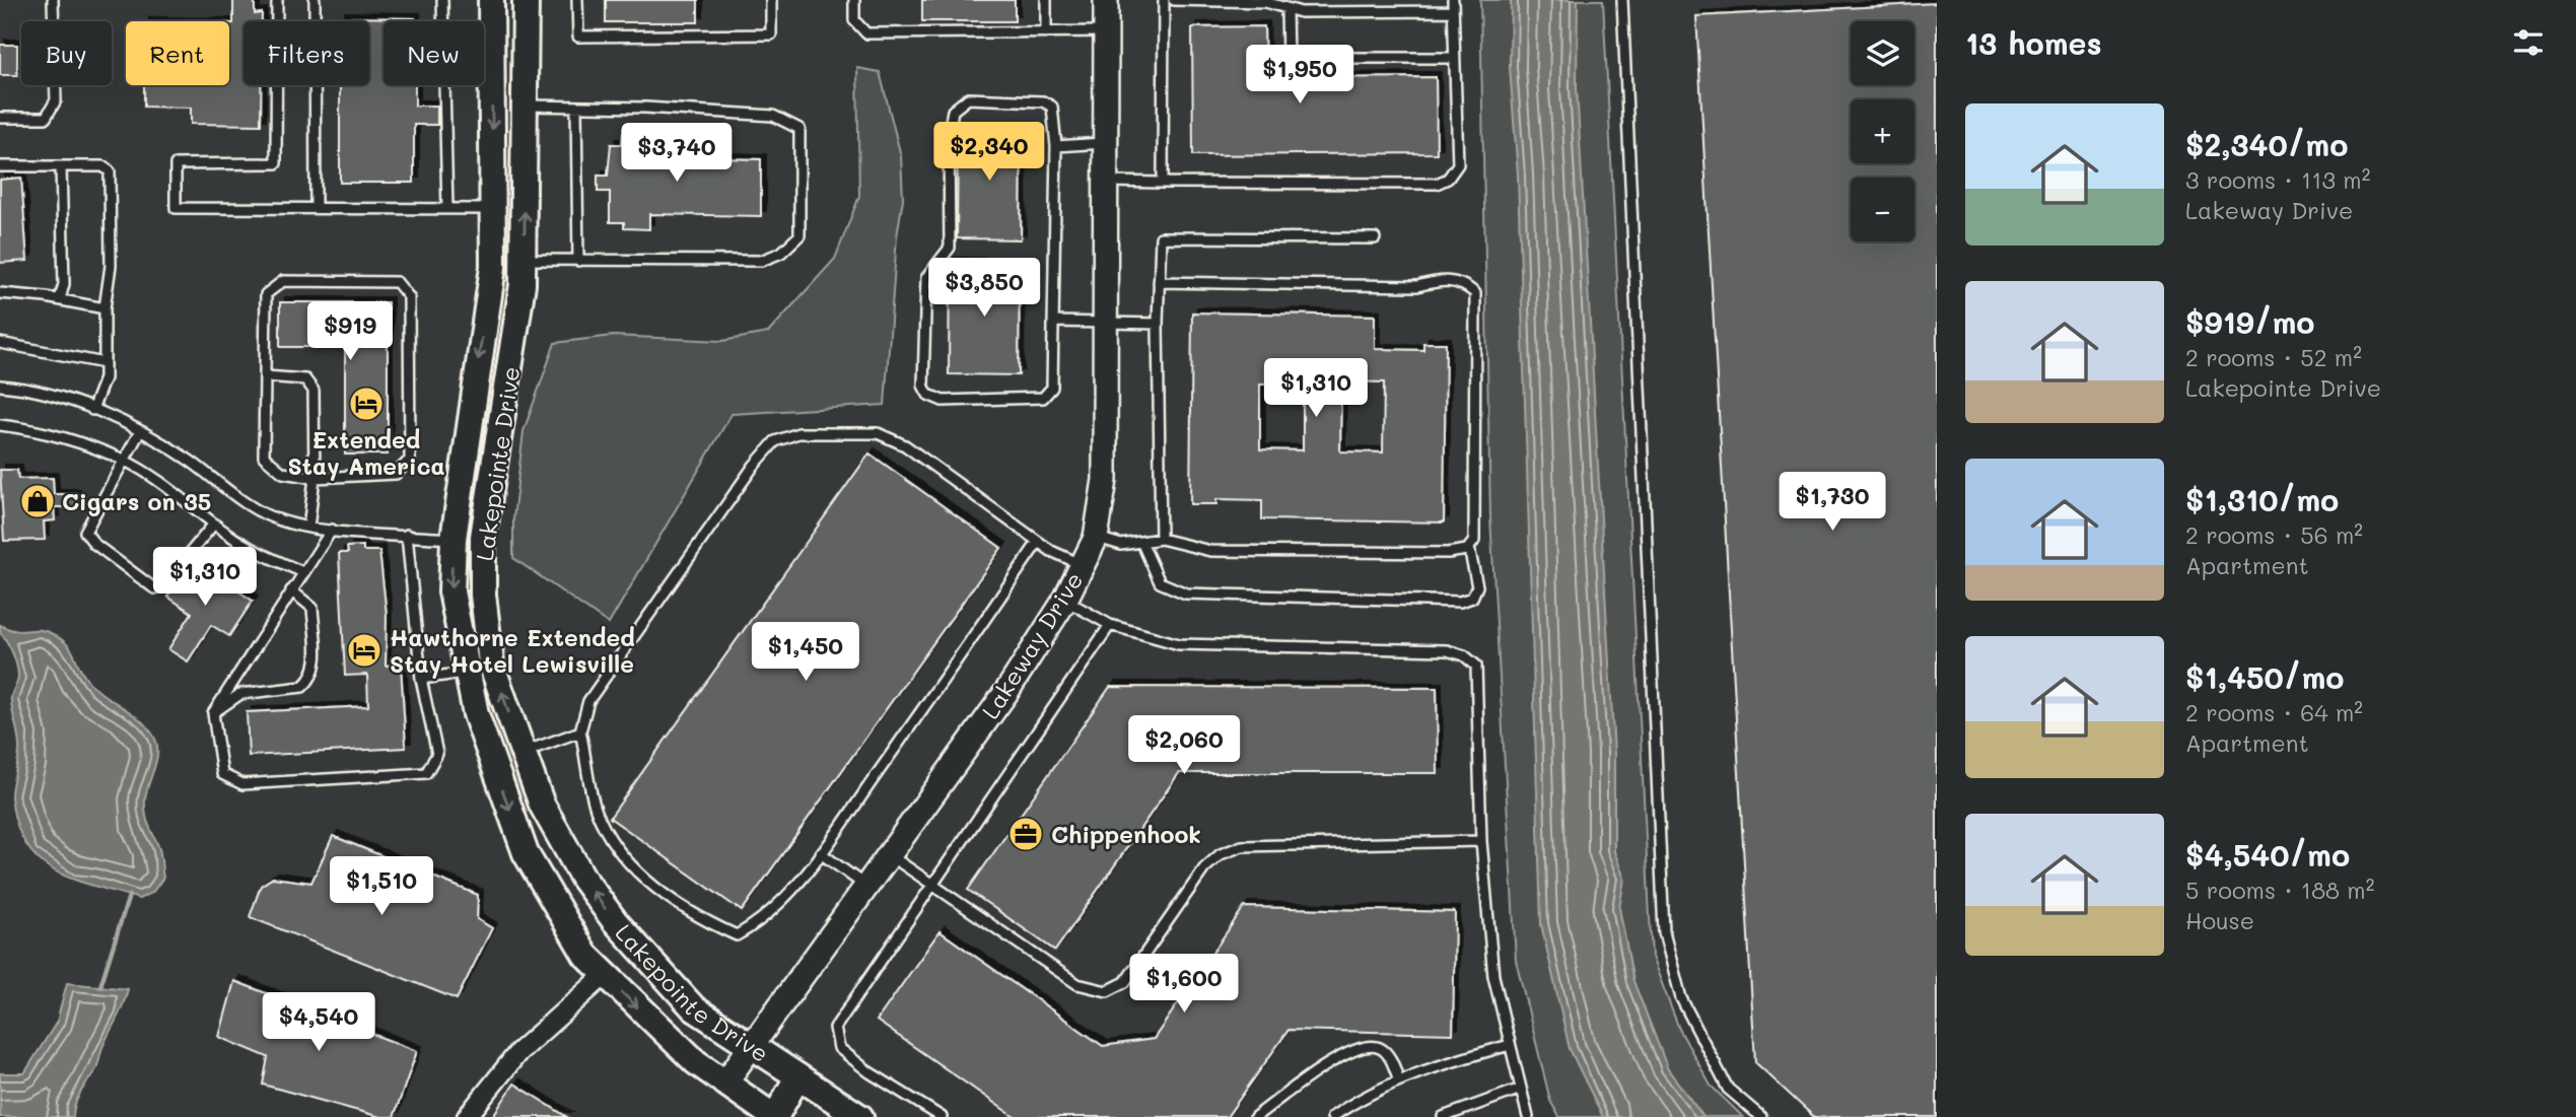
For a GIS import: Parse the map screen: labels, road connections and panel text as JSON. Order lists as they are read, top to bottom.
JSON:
{
  "streets": {
    "main road": ["Lakepointe Drive"],
    "street": ["Lakeway Drive"]
  },
  "crossings": [
    ["Lakepointe Drive", "Lakeway Drive"]
  ],
  "places": {
    "hotel": ["Extended Stay America", "Hawthorne Extended Stay Hotel Lewisville"],
    "shop": ["Cigars on 35"],
    "office": ["Chippenhook"]
  },
  "page": {
    "heading": "13 homes",
    "map_buttons": ["+", "−"],
    "chip": [
      "Buy",
      "Rent",
      "Filters",
      "New"
    ],
    "price": [
      "$1,950",
      "$2,340",
      "$3,740",
      "$3,850",
      "$919",
      "$1,310",
      "$1,730",
      "$1,310",
      "$1,450",
      "$2,060",
      "$1,510",
      "$1,600",
      "$4,540"
    ],
    "list": [
      {
        "name": "$2,340/mo",
        "note": "3 rooms · 113 m² · Lakeway Drive"
      },
      {
        "name": "$919/mo",
        "note": "2 rooms · 52 m² · Lakepointe Drive"
      },
      {
        "name": "$1,310/mo",
        "note": "2 rooms · 56 m² · Apartment"
      },
      {
        "name": "$1,450/mo",
        "note": "2 rooms · 64 m² · Apartment"
      },
      {
        "name": "$4,540/mo",
        "note": "5 rooms · 188 m² · House"
      }
    ]
  }
}
